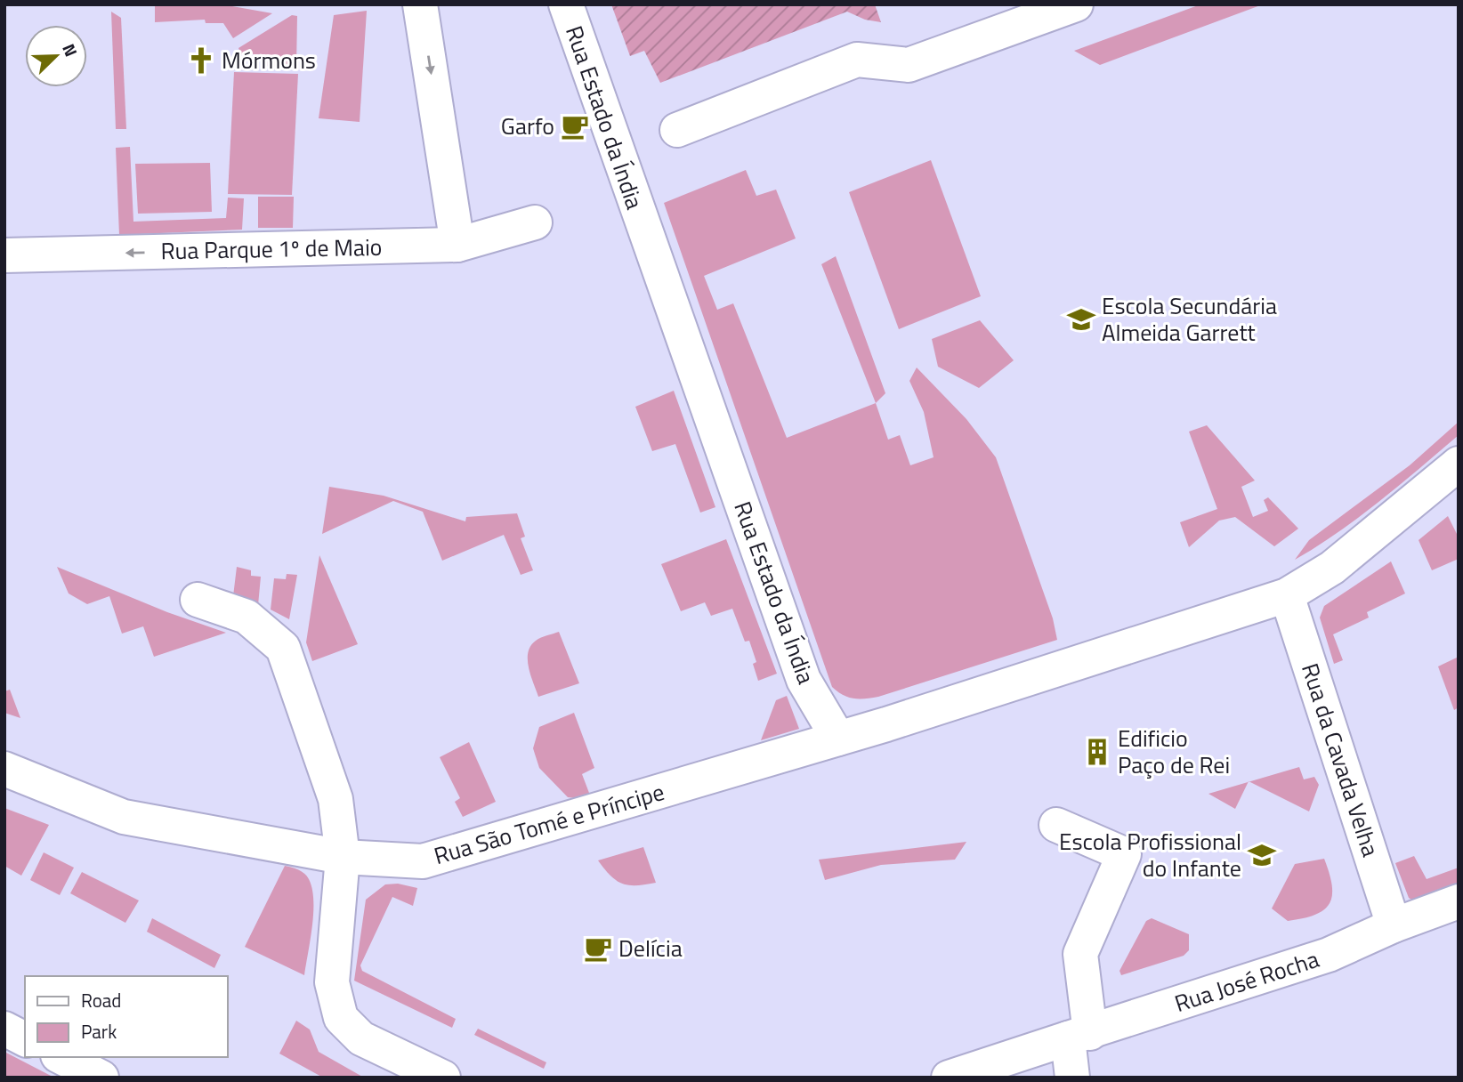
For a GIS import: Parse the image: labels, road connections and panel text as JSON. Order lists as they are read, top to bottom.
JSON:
{
  "streets": {
    "street": [
      "Rua Estado da Índia",
      "Rua Parque 1º de Maio",
      "Rua da Cavada Velha",
      "Rua São Tomé e Príncipe",
      "Rua José Rocha"
    ]
  },
  "crossings": [
    ["Rua Estado da Índia", "Rua São Tomé e Príncipe"],
    ["Rua da Cavada Velha", "Rua José Rocha"]
  ],
  "one_way": ["Rua Parque 1º de Maio"],
  "places": {
    "church": ["Mórmons"],
    "cafe": ["Garfo", "Delícia"],
    "school or university": ["Escola Secundária Almeida Garrett", "Escola Profissional do Infante"],
    "building": ["Edificio Paço de Rei"]
  },
  "legend": ["Road", "Park"],
  "north": "top right"
}
